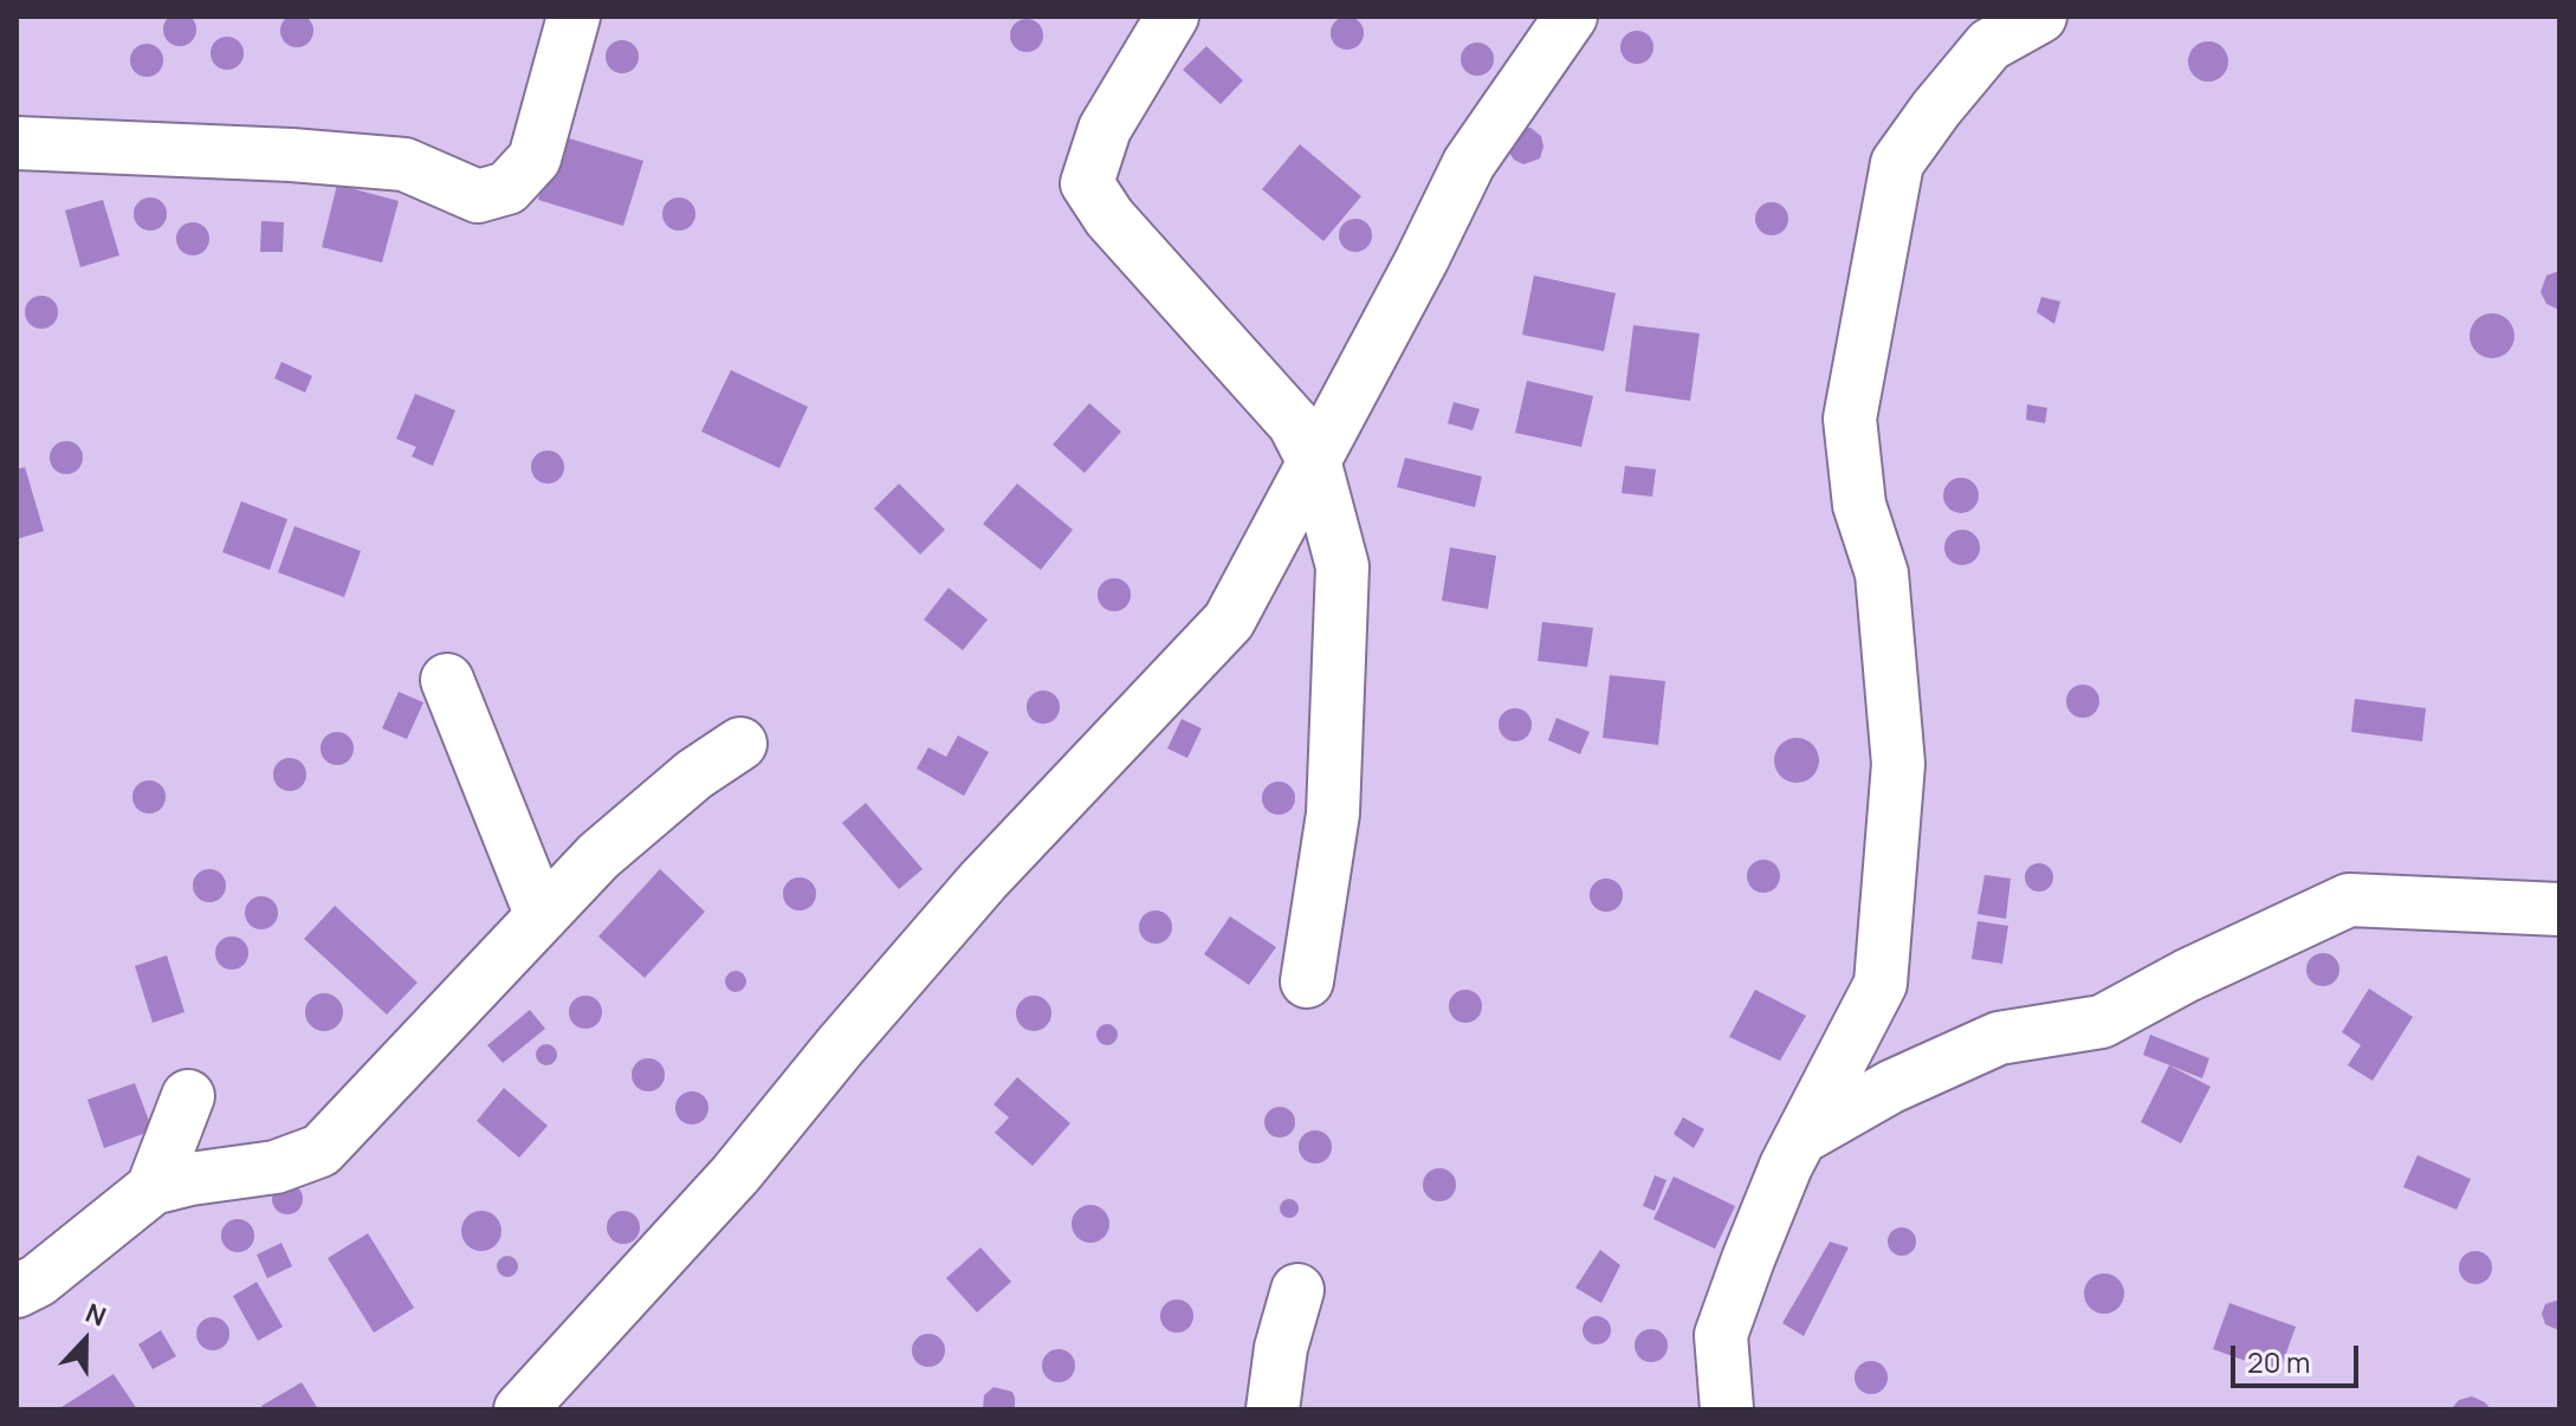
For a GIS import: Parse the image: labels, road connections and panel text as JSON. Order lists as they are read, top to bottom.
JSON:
{
  "scale_bar": "20 m",
  "north": "top"
}
